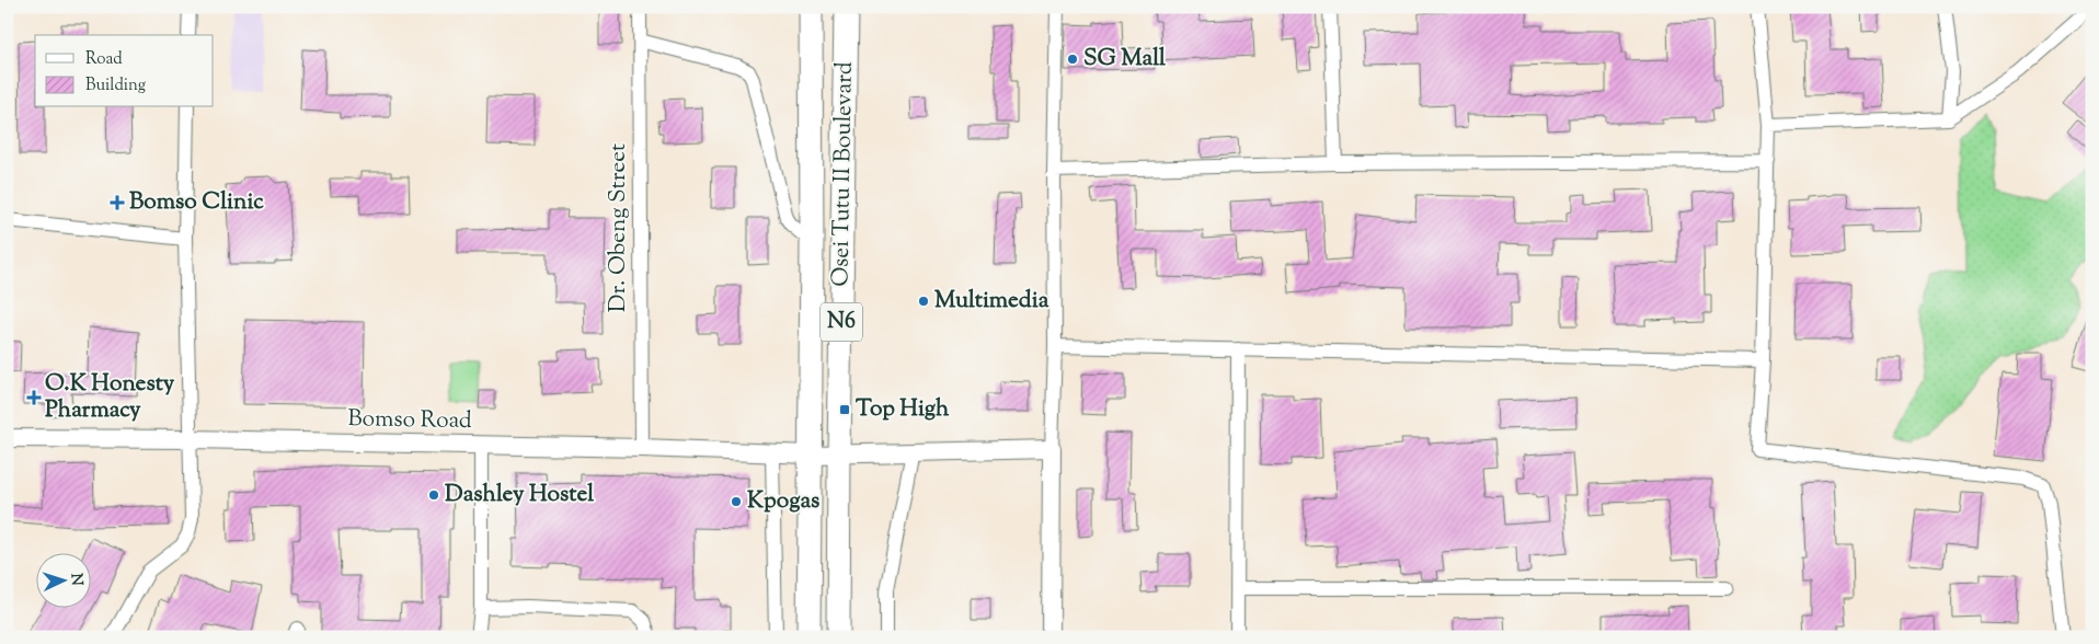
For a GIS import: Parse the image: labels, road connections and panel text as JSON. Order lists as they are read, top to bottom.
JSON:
{
  "streets": {
    "highway": ["Osei Tutu II Boulevard", "N6"],
    "street": ["Dr. Obeng Street", "Bomso Road"]
  },
  "crossings": [
    ["Osei Tutu II Boulevard", "Bomso Road"],
    ["Dr. Obeng Street", "Bomso Road"]
  ],
  "places": {
    "other": [
      "SG Mall",
      "Multimedia",
      "Dashley Hostel",
      "Kpogas"
    ],
    "health": ["Bomso Clinic", "O.K Honesty Pharmacy"],
    "transit": ["Top High"]
  },
  "legend": ["Road", "Building"],
  "north": "right"
}
